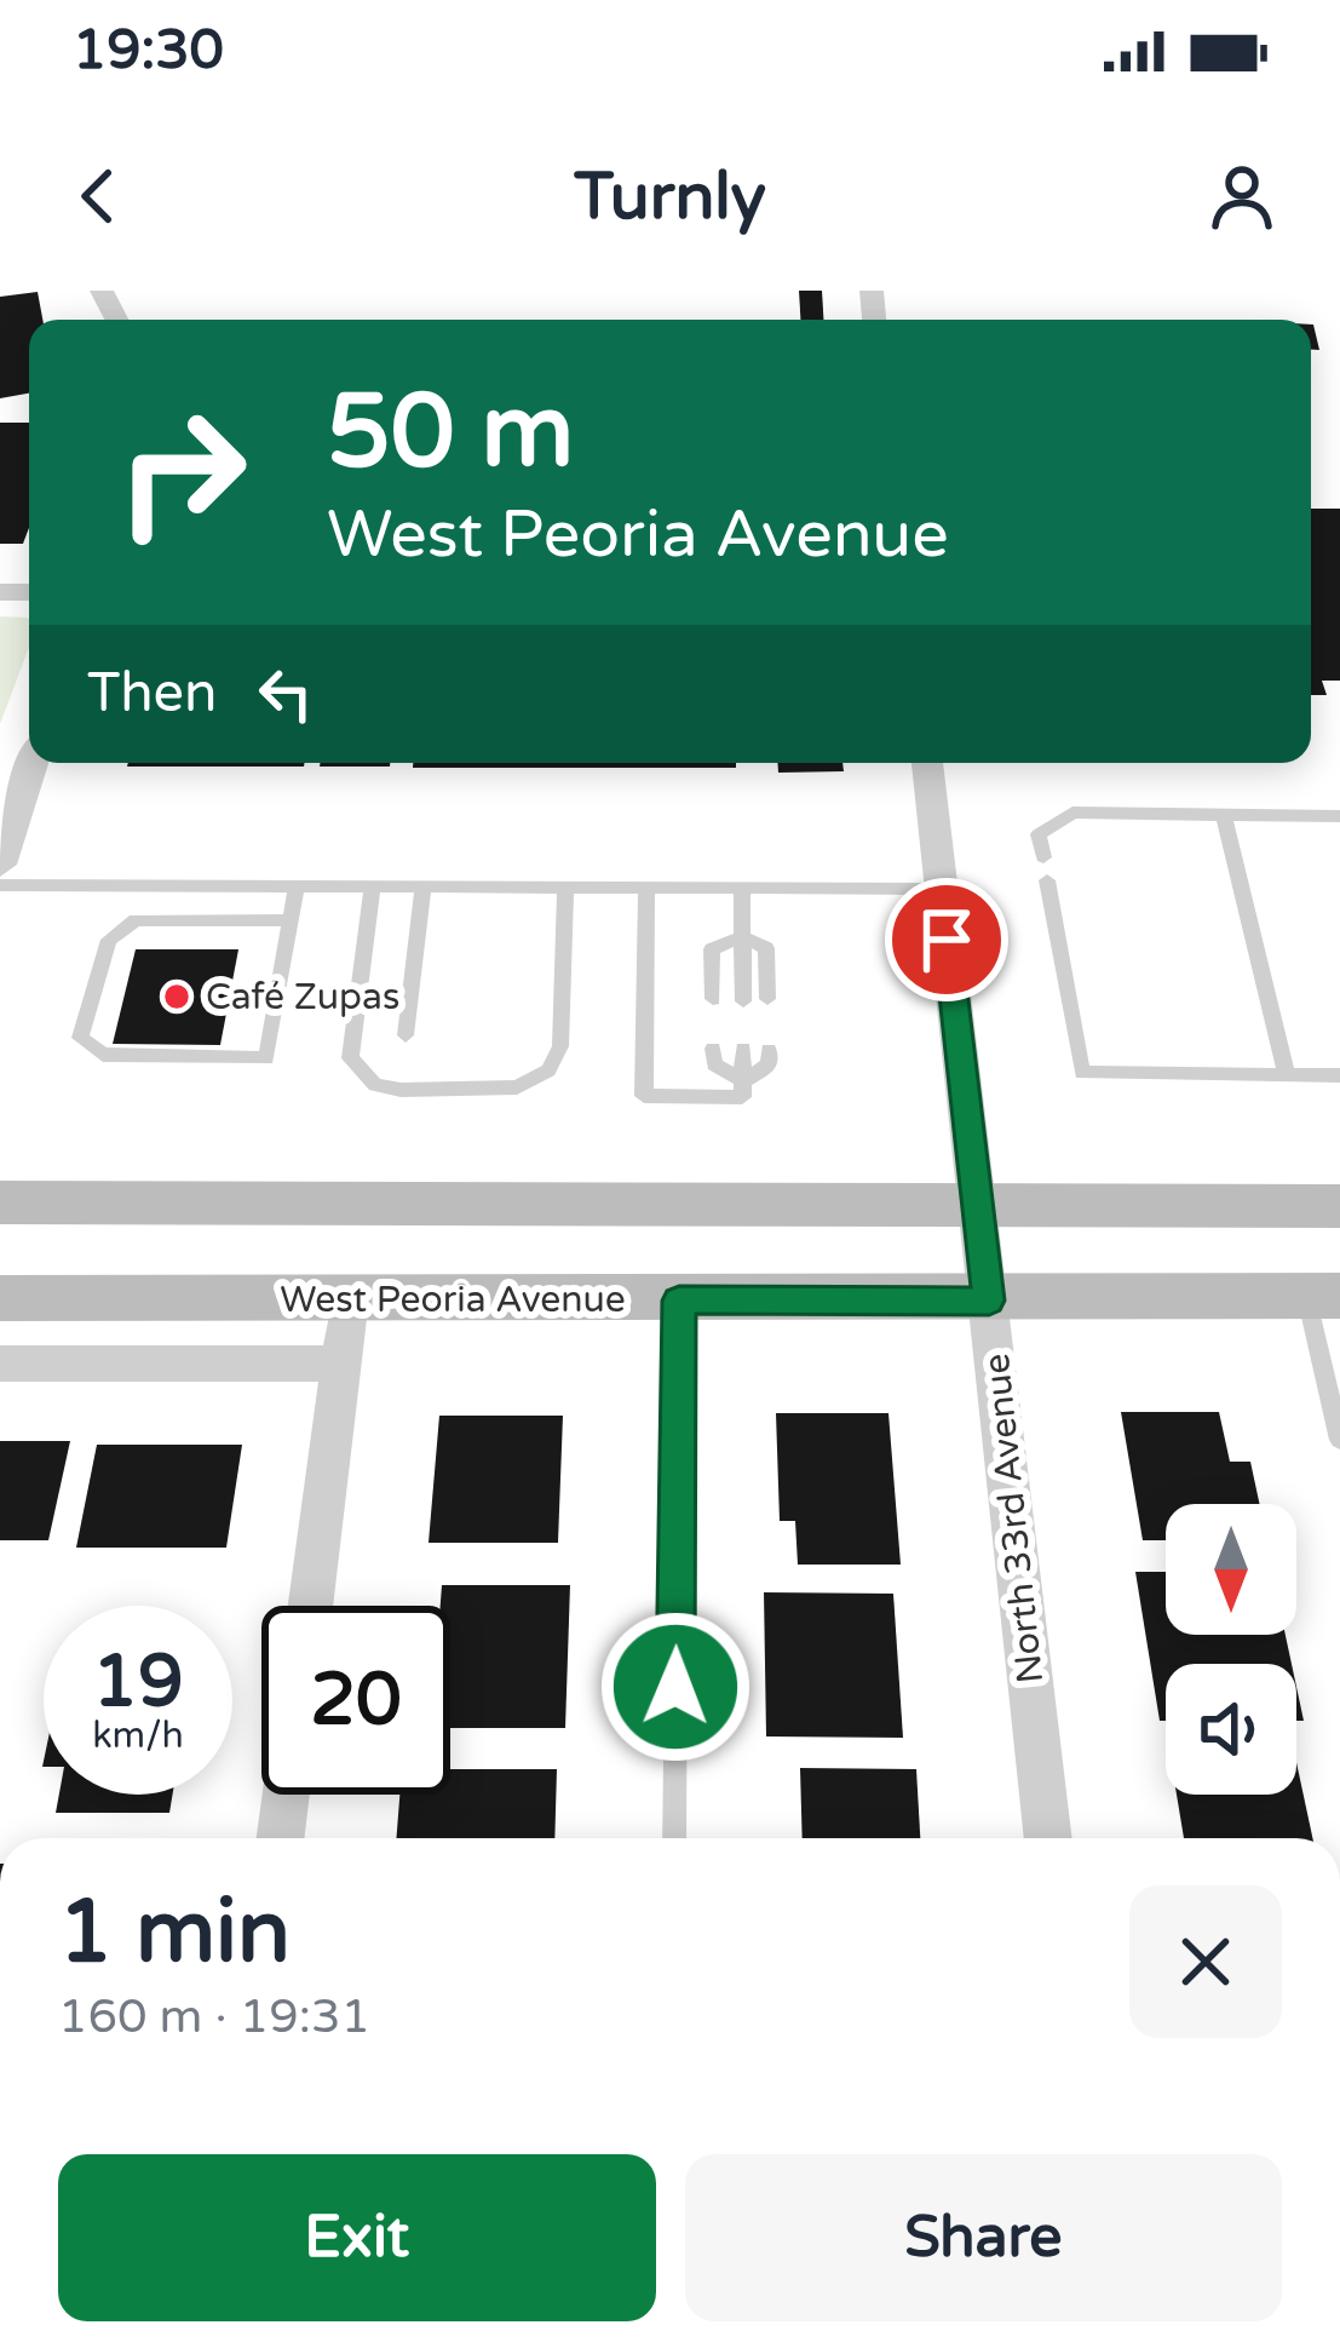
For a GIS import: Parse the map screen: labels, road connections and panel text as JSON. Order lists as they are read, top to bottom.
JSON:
{
  "streets": {
    "main road": ["West Peoria Avenue"],
    "street": ["North 33rd Avenue"]
  },
  "crossings": [
    ["West Peoria Avenue", "North 33rd Avenue"]
  ],
  "places": ["Café Zupas"],
  "north": "bottom",
  "page": {
    "status": "19:30",
    "header": "Turnly",
    "turn": ["50 m", "West Peoria Avenue"],
    "then": "Then",
    "speed": "19 km/h",
    "limit": "20",
    "heading": ["1 min", "160 m · 19:31"],
    "buttons": ["Exit", "Share"]
  }
}
